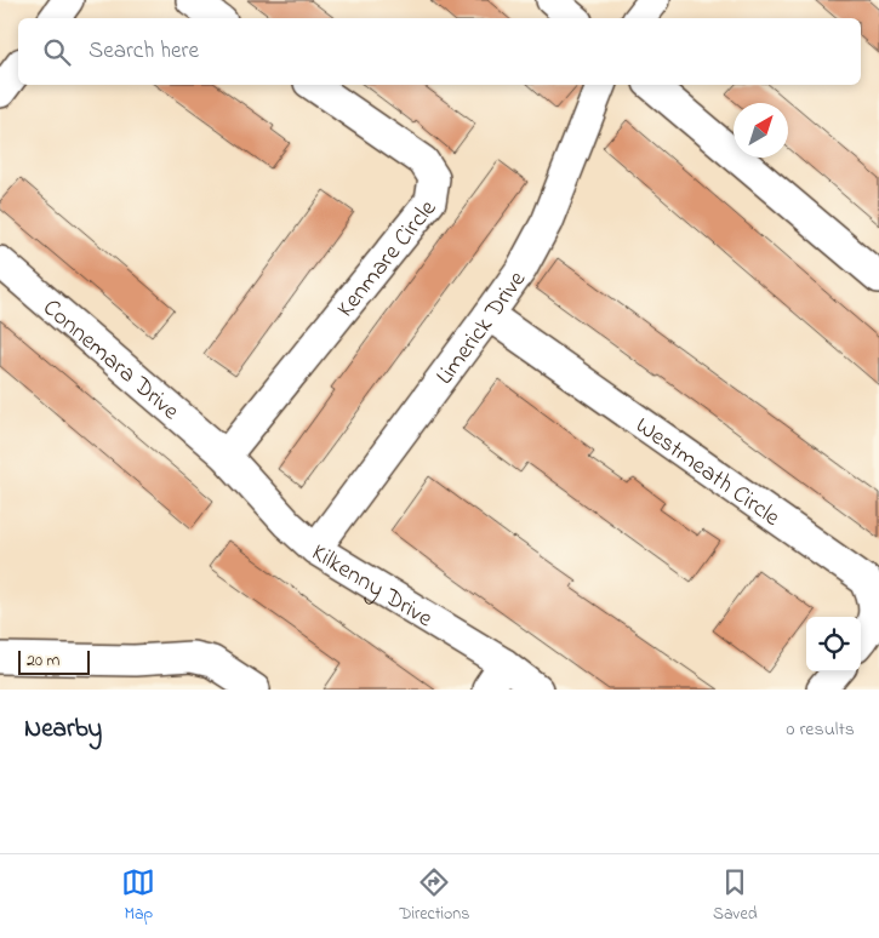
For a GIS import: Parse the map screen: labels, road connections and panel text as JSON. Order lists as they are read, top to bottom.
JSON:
{
  "streets": {
    "street": [
      "Kenmare Circle",
      "Limerick Drive",
      "Connemara Drive",
      "Westmeath Circle",
      "Kilkenny Drive"
    ]
  },
  "crossings": [
    ["Kenmare Circle", "Connemara Drive"],
    ["Kenmare Circle", "Kilkenny Drive"],
    ["Limerick Drive", "Westmeath Circle"],
    ["Limerick Drive", "Kilkenny Drive"],
    ["Connemara Drive", "Kilkenny Drive"]
  ],
  "scale_bar": "20 m",
  "north": "top right",
  "page": {
    "search": "Search here",
    "scale": "20 m",
    "heading": ["Nearby", "0 results"],
    "nav": ["Map", "Directions", "Saved"]
  }
}
